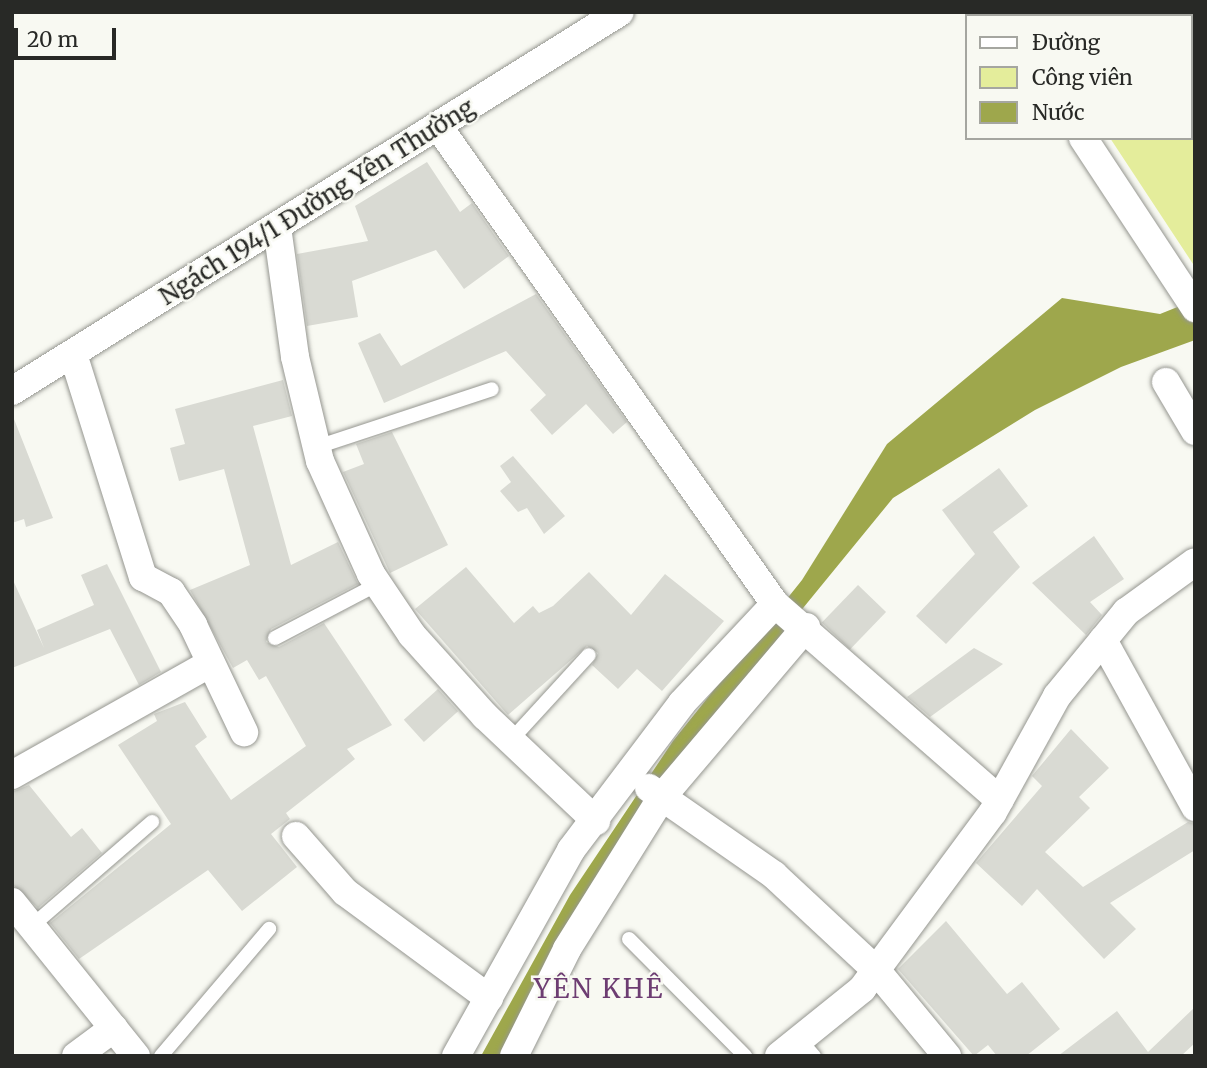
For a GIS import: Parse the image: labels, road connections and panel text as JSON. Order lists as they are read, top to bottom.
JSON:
{
  "streets": {
    "street": ["Ngách 194/1 Đường Yên Thường"]
  },
  "districts": ["YÊN KHÊ"],
  "legend": ["Đường", "Công viên", "Nước"],
  "scale_bar": "20 m"
}
